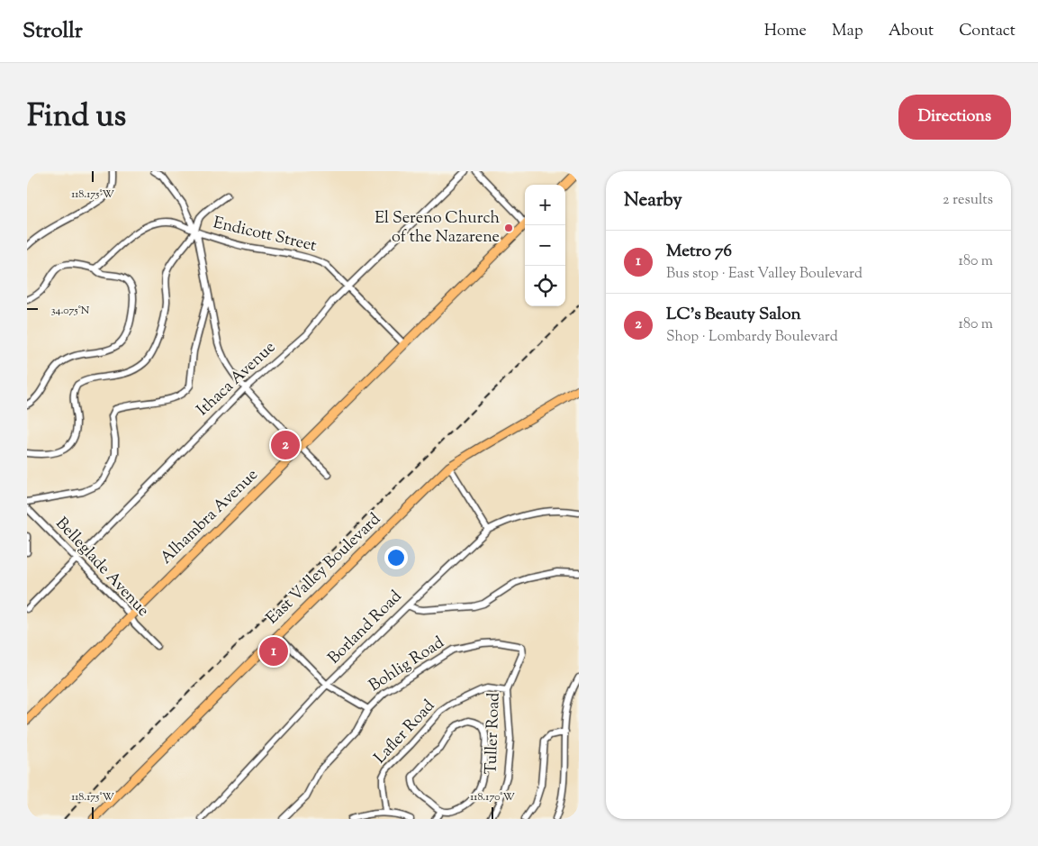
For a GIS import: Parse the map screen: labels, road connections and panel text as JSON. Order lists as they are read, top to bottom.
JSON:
{
  "streets": {
    "main road": ["Alhambra Avenue", "East Valley Boulevard"],
    "street": [
      "Endicott Street",
      "Ithaca Avenue",
      "Belleglade Avenue",
      "Borland Road",
      "Bohlig Road",
      "Lafler Road",
      "Tuller Road"
    ]
  },
  "crossings": [
    ["Endicott Street", "Ithaca Avenue"],
    ["Endicott Street", "Alhambra Avenue"],
    ["Ithaca Avenue", "Belleglade Avenue"],
    ["Alhambra Avenue", "Belleglade Avenue"],
    ["Bohlig Road", "Tuller Road"],
    ["Lafler Road", "Tuller Road"]
  ],
  "places": ["El Sereno Church of the Nazarene"],
  "page": {
    "header": "Strollr",
    "nav": [
      "Home",
      "Map",
      "About",
      "Contact"
    ],
    "title": "Find us",
    "buttons": "Directions",
    "heading": ["Nearby", "2 results"],
    "map_buttons": ["+", "−"],
    "list": [
      {
        "mark": "1",
        "name": "Metro 76",
        "note": "Bus stop · East Valley Boulevard",
        "value": "180 m"
      },
      {
        "mark": "2",
        "name": "LC's Beauty Salon",
        "note": "Shop · Lombardy Boulevard",
        "value": "180 m"
      }
    ],
    "pins": ["2", "1"]
  },
  "coordinates": ["118.175°W", "34.075°N", "118.170°W"]
}
